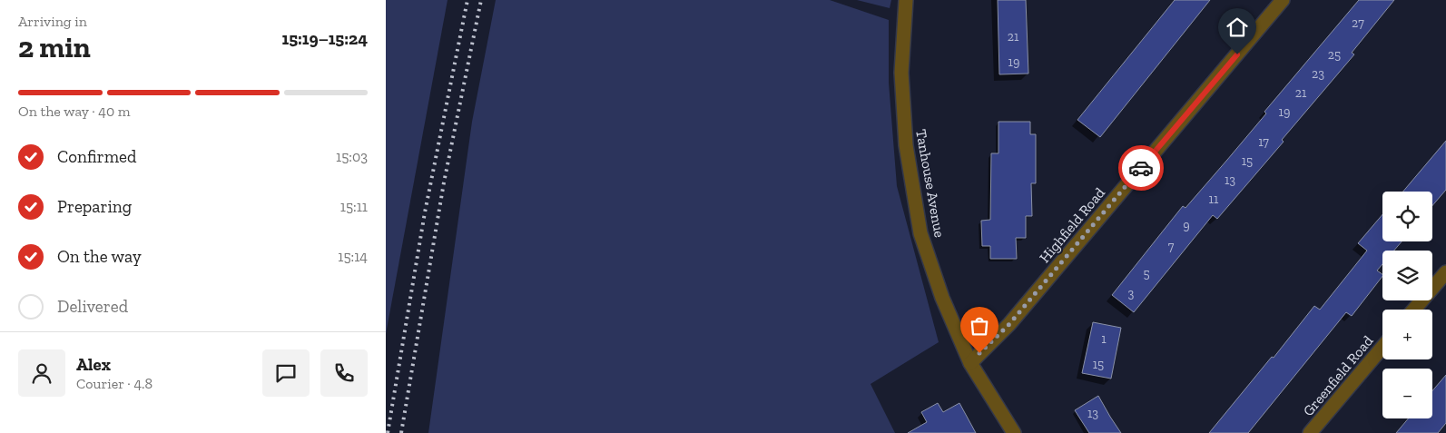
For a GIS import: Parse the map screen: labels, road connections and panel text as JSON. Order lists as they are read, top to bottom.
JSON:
{
  "streets": {
    "street": ["Tanhouse Avenue", "Highfield Road", "Greenfield Road"]
  },
  "crossings": [
    ["Tanhouse Avenue", "Highfield Road"]
  ],
  "house_numbers": [
    "27",
    "21",
    "25",
    "19",
    "23",
    "21",
    "19",
    "17",
    "15",
    "13",
    "11",
    "9",
    "7",
    "5",
    "3",
    "1",
    "15",
    "13"
  ],
  "page": {
    "heading": ["2 min", "Arriving in", "15:19–15:24"],
    "panel": ["Alex", "Courier · 4.8"],
    "bar": "On the way · 40 m",
    "list": [
      ["Confirmed", "15:03"],
      ["Preparing", "15:11"],
      ["On the way", "15:14"],
      "Delivered"
    ],
    "map_buttons": ["+", "−"]
  }
}
